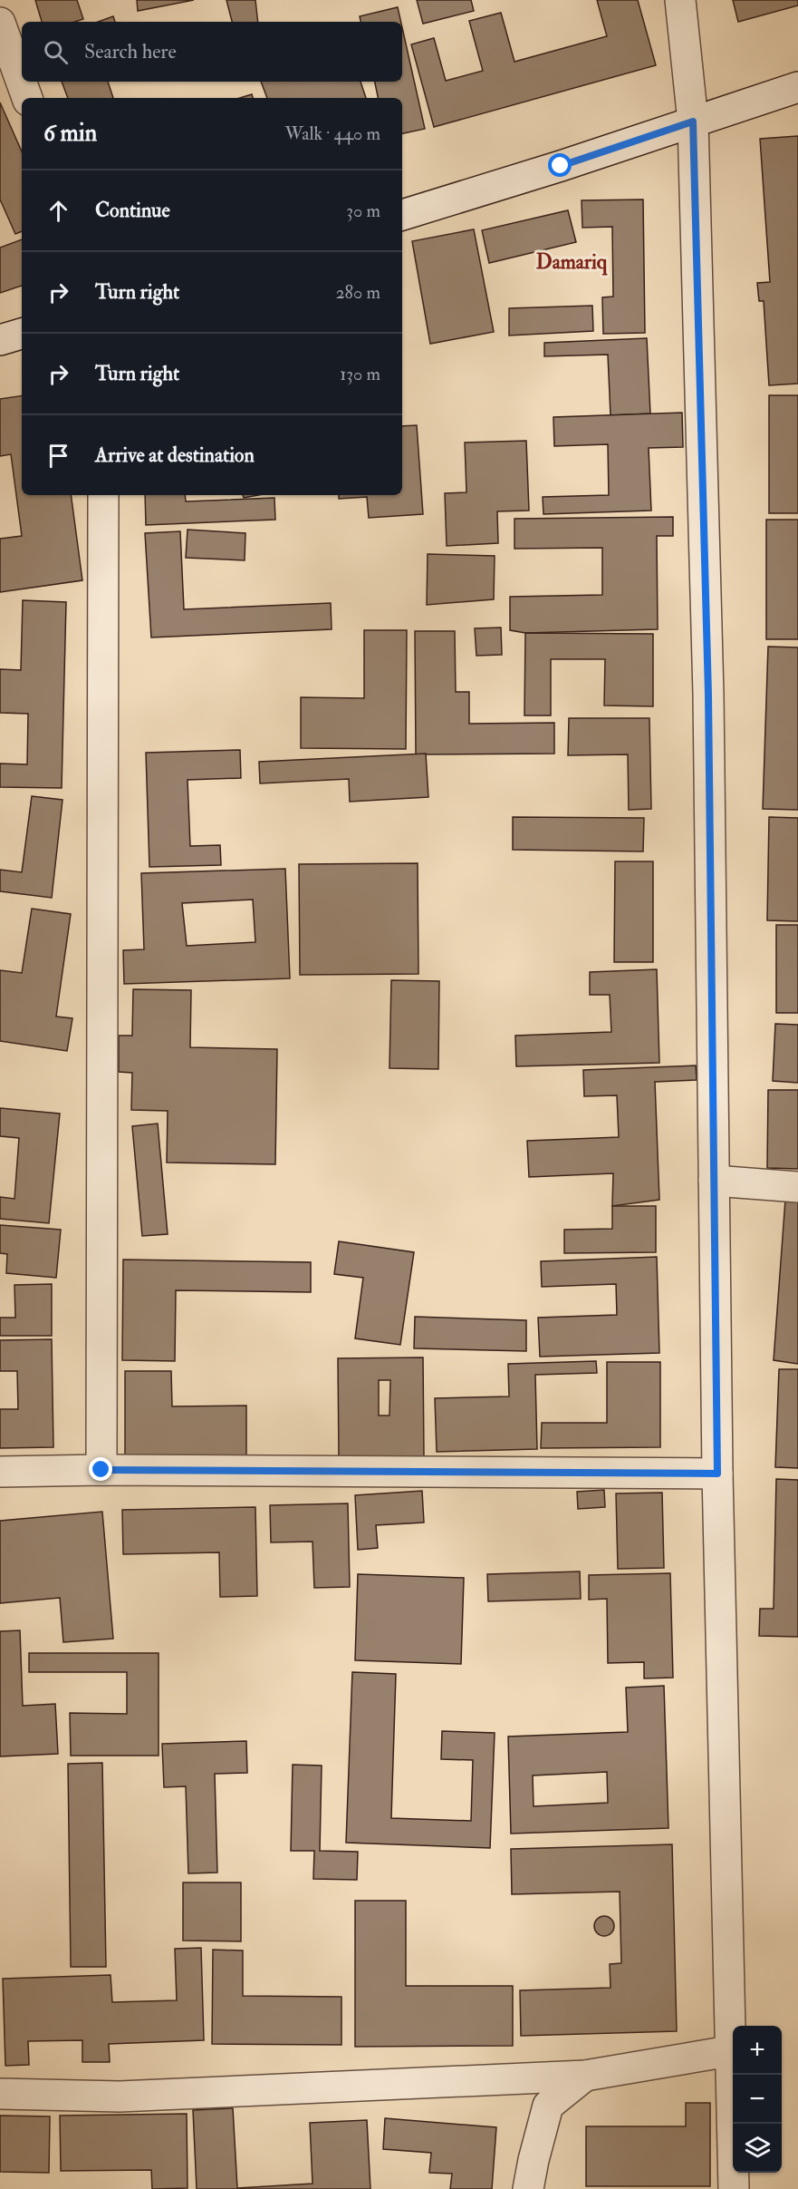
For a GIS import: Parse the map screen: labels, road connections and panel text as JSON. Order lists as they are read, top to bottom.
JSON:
{
  "districts": ["Damariq"],
  "page": {
    "search": "Search here",
    "heading": ["6 min", "Walk · 440 m"],
    "list": [
      ["Continue", "30 m"],
      ["Turn right", "280 m"],
      ["Turn right", "130 m"],
      "Arrive at destination"
    ],
    "map_buttons": ["+", "−"]
  }
}
